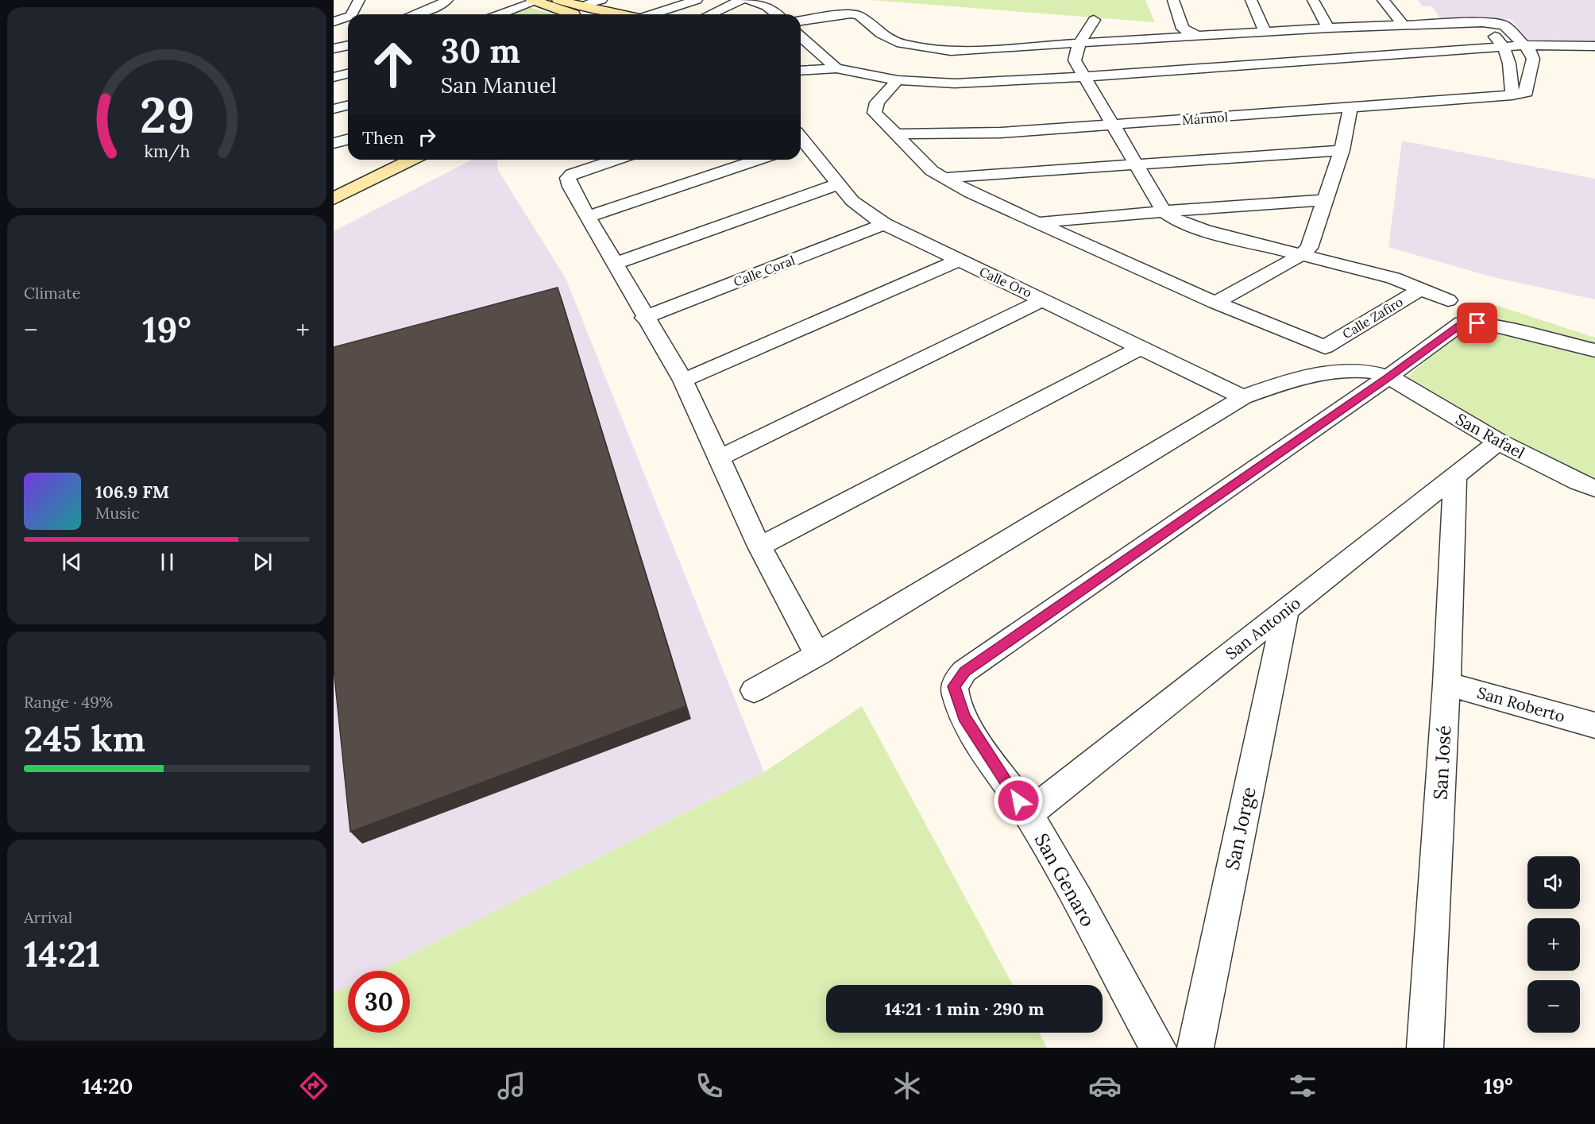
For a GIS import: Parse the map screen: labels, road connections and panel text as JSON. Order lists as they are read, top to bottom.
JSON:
{
  "streets": {
    "street": [
      "Mármol",
      "Calle Coral",
      "Calle Oro",
      "Calle Zafiro",
      "San Rafael",
      "San Antonio",
      "San Roberto",
      "San José",
      "San Jorge",
      "San Genaro"
    ]
  },
  "crossings": [
    ["Calle Coral", "Calle Oro"],
    ["Calle Oro", "San Rafael"],
    ["San Rafael", "San Antonio"],
    ["San Rafael", "San Genaro"],
    ["San Antonio", "San José"],
    ["San Antonio", "San Jorge"],
    ["San Antonio", "San Genaro"],
    ["San Roberto", "San José"]
  ],
  "page": {
    "turn": ["30 m", "San Manuel"],
    "then": "Then",
    "tile": [
      "Climate",
      ["Range · 49%", "245 km"],
      ["Arrival", "14:21"]
    ],
    "heat": ["−", "19°", "+"],
    "song": ["106.9 FM", "Music"],
    "map_buttons": ["+", "−"],
    "limit": "30",
    "trip": "14:21 · 1 min · 290 m",
    "tabs": ["14:20", "19°"],
    "gauge": ["29", "km/h"]
  }
}
